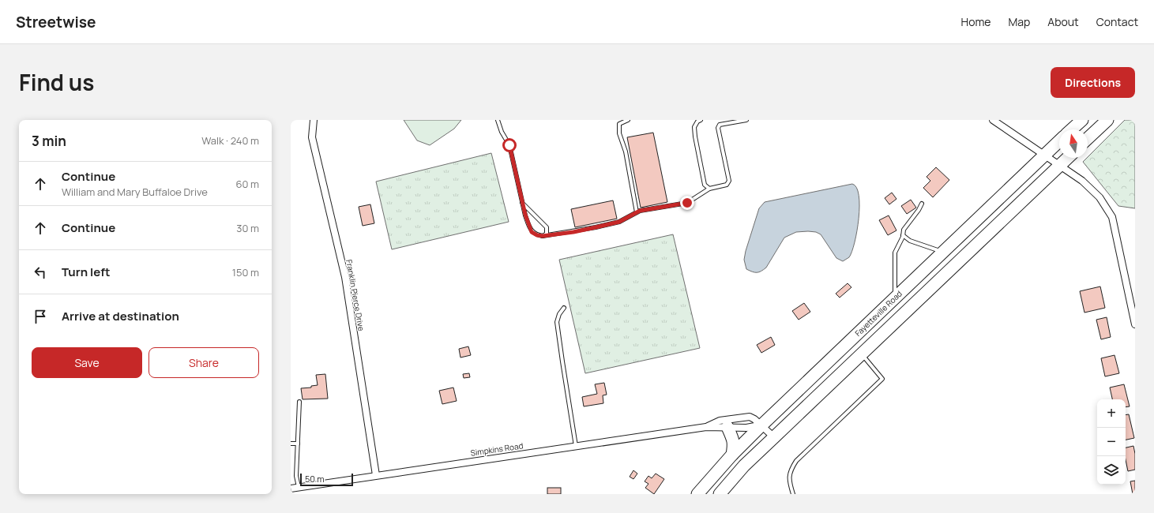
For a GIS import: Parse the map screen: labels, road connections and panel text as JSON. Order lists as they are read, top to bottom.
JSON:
{
  "streets": {
    "highway": ["Fayetteville Road"],
    "street": ["Franklin Pierce Drive", "Simpkins Road"]
  },
  "crossings": [
    ["Franklin Pierce Drive", "Simpkins Road"],
    ["Fayetteville Road", "Simpkins Road"]
  ],
  "scale_bar": "50 m",
  "north": "top",
  "page": {
    "header": "Streetwise",
    "nav": [
      "Home",
      "Map",
      "About",
      "Contact"
    ],
    "title": "Find us",
    "buttons": [
      "Directions",
      ["Save", "Share"]
    ],
    "heading": ["3 min", "Walk · 240 m"],
    "list": [
      ["Continue", "William and Mary Buffaloe Drive", "60 m"],
      ["Continue", "30 m"],
      ["Turn left", "150 m"],
      "Arrive at destination"
    ],
    "map_buttons": ["+", "−"],
    "scale": "50 m"
  }
}
